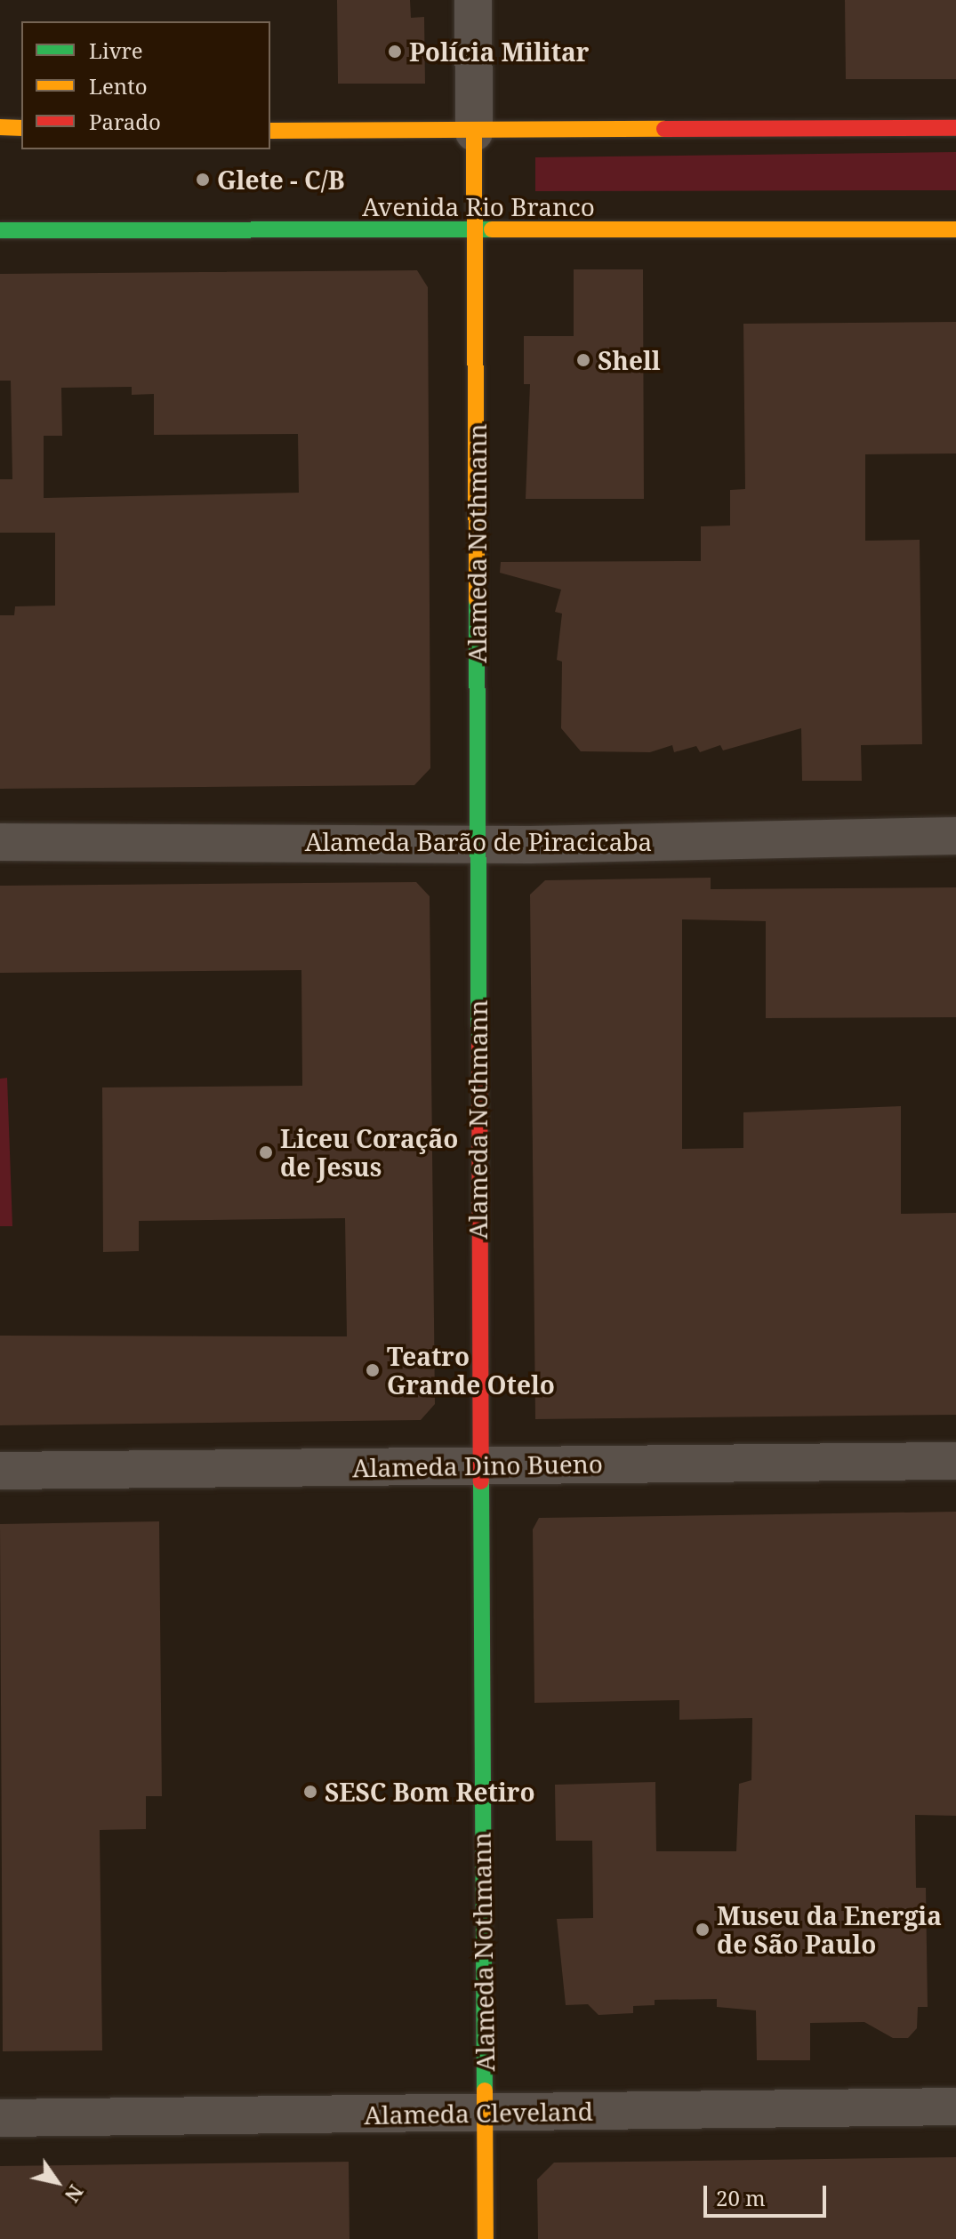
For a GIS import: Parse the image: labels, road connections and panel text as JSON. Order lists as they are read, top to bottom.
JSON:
{
  "streets": {
    "street": [
      "Avenida Rio Branco",
      "Alameda Nothmann",
      "Alameda Barão de Piracicaba",
      "Alameda Dino Bueno",
      "Alameda Cleveland"
    ]
  },
  "crossings": [
    ["Avenida Rio Branco", "Alameda Nothmann"],
    ["Alameda Nothmann", "Alameda Barão de Piracicaba"],
    ["Alameda Nothmann", "Alameda Dino Bueno"],
    ["Alameda Nothmann", "Alameda Cleveland"]
  ],
  "places": [
    "Polícia Militar",
    "Glete - C/B",
    "Shell",
    "Liceu Coração de Jesus",
    "Teatro Grande Otelo",
    "SESC Bom Retiro",
    "Museu da Energia de São Paulo"
  ],
  "legend": ["Livre", "Lento", "Parado"],
  "scale_bar": "20 m",
  "north": "bottom right"
}
